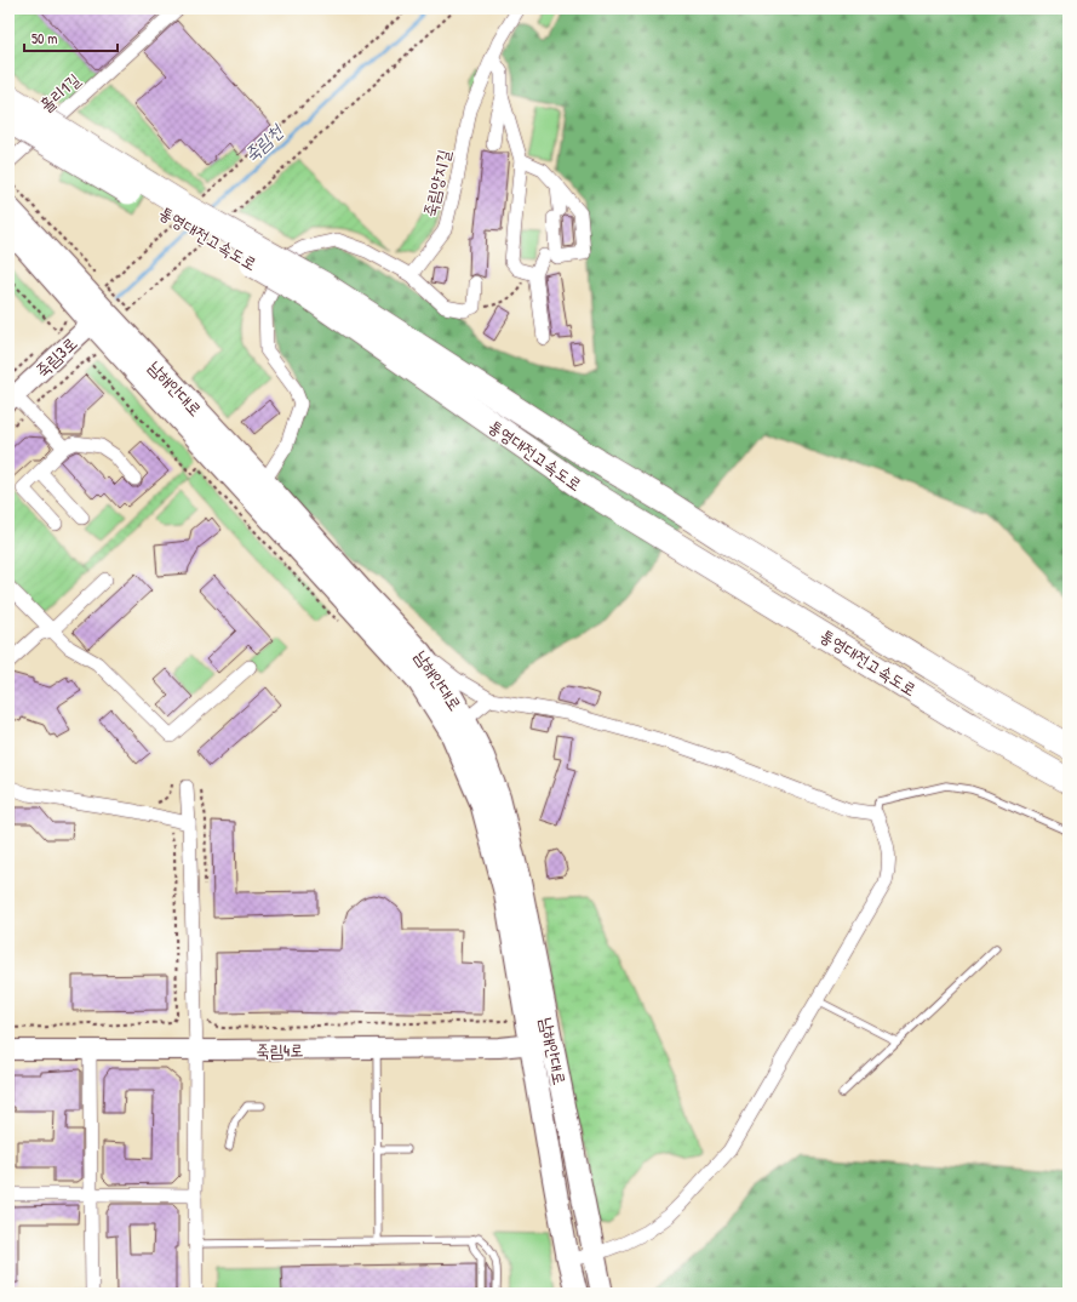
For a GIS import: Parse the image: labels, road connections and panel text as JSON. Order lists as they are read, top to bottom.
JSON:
{
  "streets": {
    "highway": ["통영대전고속도로"],
    "main road": ["남해안대로"],
    "street": [
      "홀리1길",
      "죽림양지길",
      "죽림3로",
      "죽림4로"
    ]
  },
  "crossings": [
    ["죽림3로", "남해안대로"],
    ["남해안대로", "죽림4로"]
  ],
  "water": ["죽림천"],
  "scale_bar": "50 m"
}
